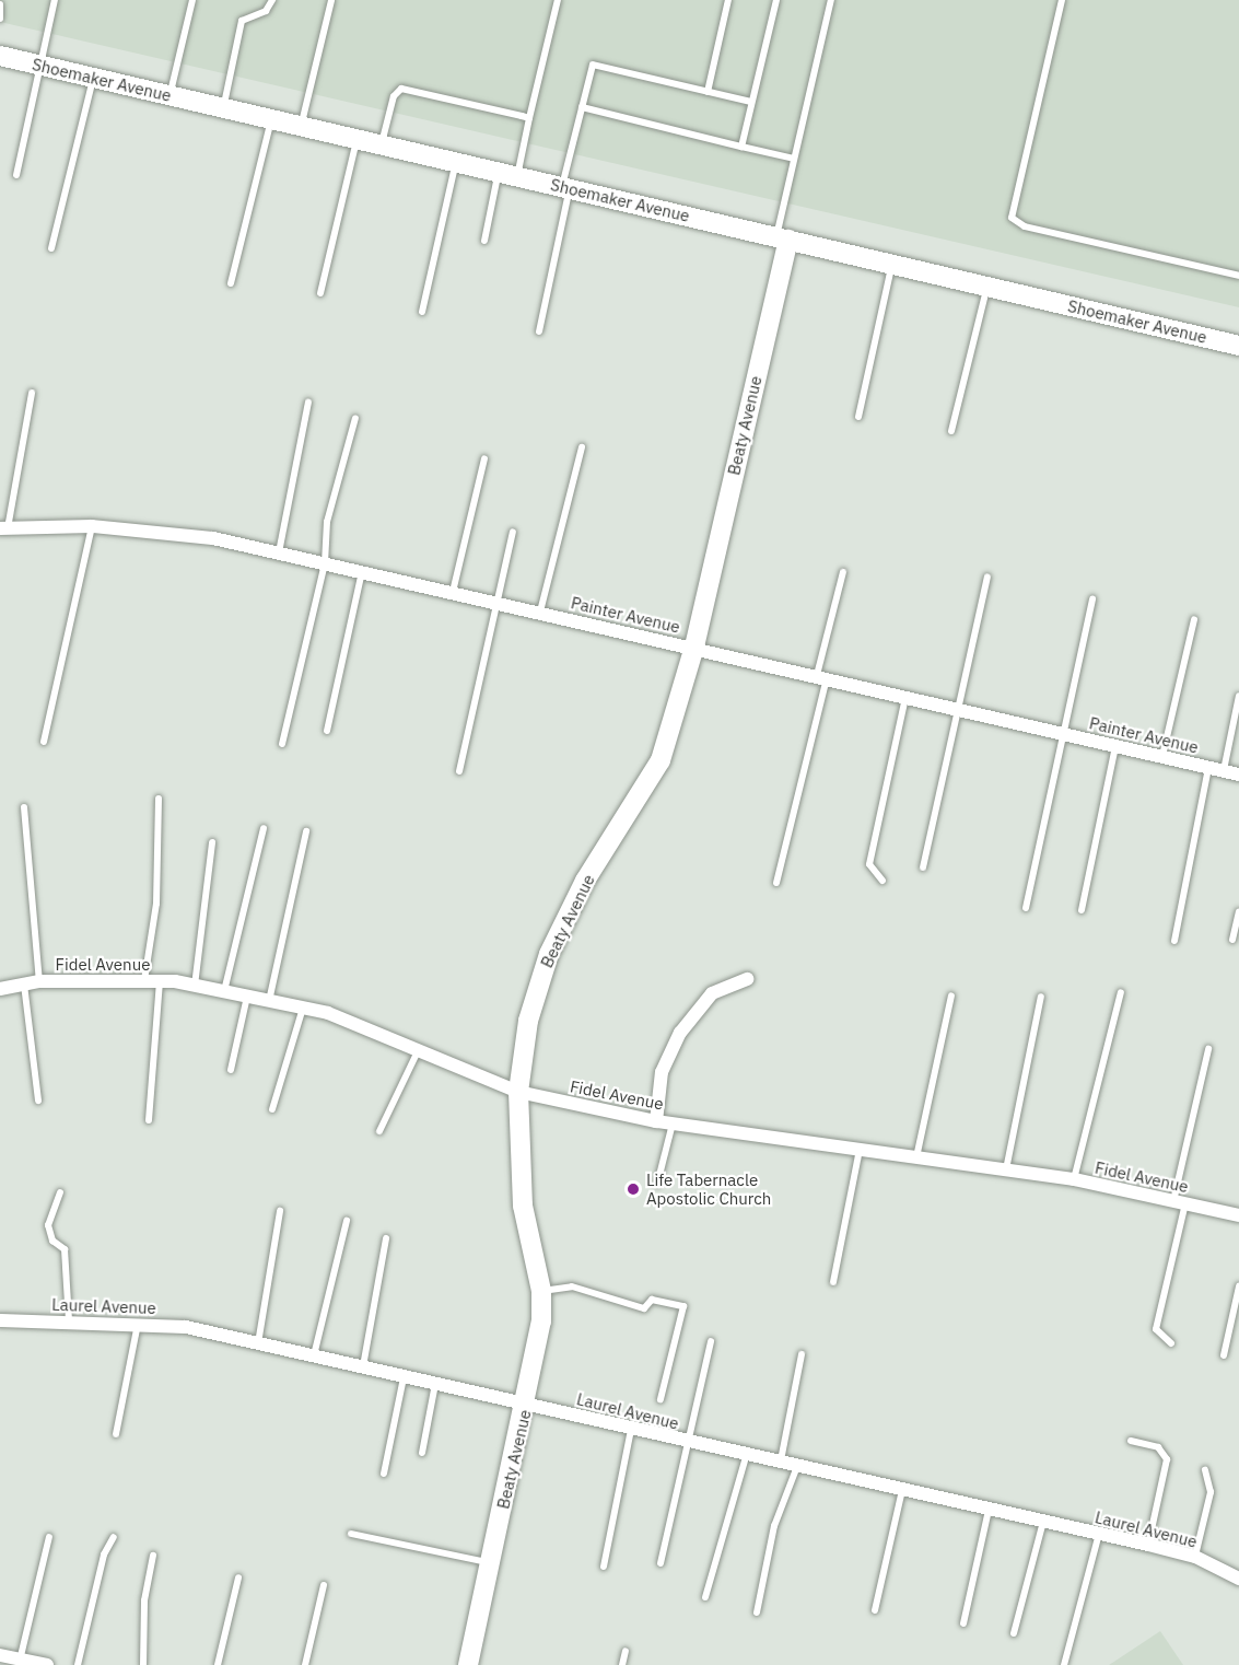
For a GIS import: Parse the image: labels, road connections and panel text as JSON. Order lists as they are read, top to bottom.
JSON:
{
  "streets": {
    "street": [
      "Shoemaker Avenue",
      "Beaty Avenue",
      "Painter Avenue",
      "Fidel Avenue",
      "Laurel Avenue"
    ]
  },
  "crossings": [
    ["Shoemaker Avenue", "Beaty Avenue"],
    ["Beaty Avenue", "Painter Avenue"],
    ["Beaty Avenue", "Fidel Avenue"],
    ["Beaty Avenue", "Laurel Avenue"]
  ],
  "places": ["Life Tabernacle Apostolic Church"]
}
